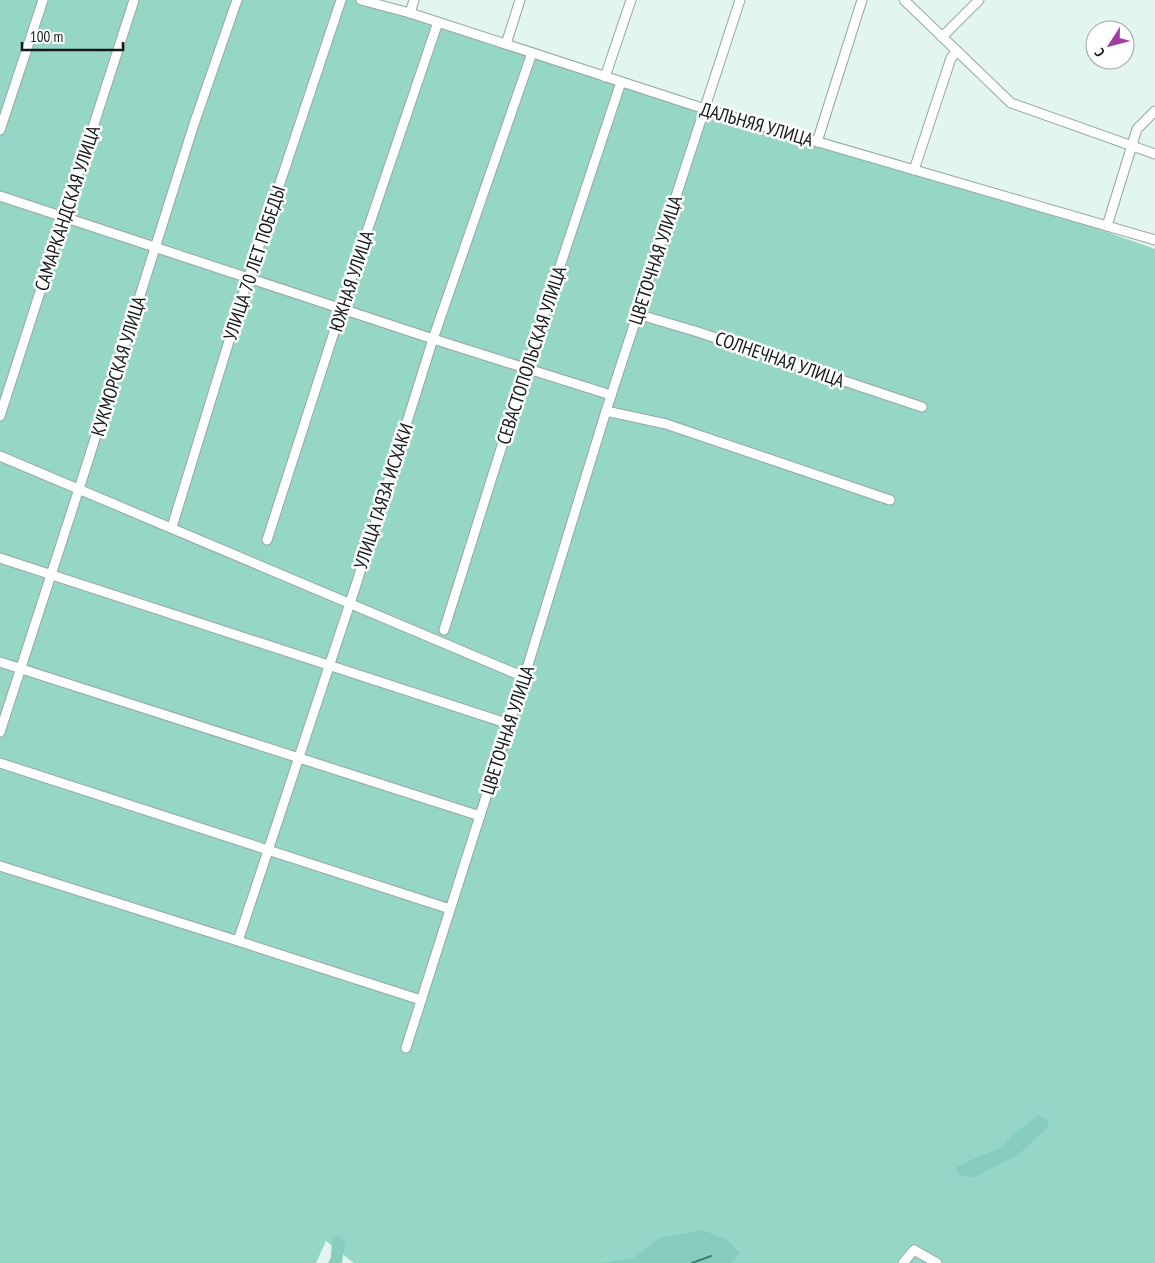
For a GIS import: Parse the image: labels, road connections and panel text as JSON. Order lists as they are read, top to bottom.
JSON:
{
  "streets": {
    "street": [
      "ДАЛЬНЯЯ УЛИЦА",
      "САМАРКАНДСКАЯ УЛИЦА",
      "ЦВЕТОЧНАЯ УЛИЦА",
      "УЛИЦА 70 ЛЕТ ПОБЕДЫ",
      "ЮЖНАЯ УЛИЦА",
      "СЕВАСТОПОЛЬСКАЯ УЛИЦА",
      "СОЛНЕЧНАЯ УЛИЦА",
      "КУКМОРСКАЯ УЛИЦА",
      "УЛИЦА ГАЯЗА ИСХАКИ"
    ]
  },
  "crossings": [
    ["ДАЛЬНЯЯ УЛИЦА", "ЦВЕТОЧНАЯ УЛИЦА"],
    ["ДАЛЬНЯЯ УЛИЦА", "ЮЖНАЯ УЛИЦА"],
    ["ДАЛЬНЯЯ УЛИЦА", "СЕВАСТОПОЛЬСКАЯ УЛИЦА"],
    ["ДАЛЬНЯЯ УЛИЦА", "УЛИЦА ГАЯЗА ИСХАКИ"],
    ["ЦВЕТОЧНАЯ УЛИЦА", "СОЛНЕЧНАЯ УЛИЦА"]
  ],
  "scale_bar": "100 m",
  "north": "bottom left"
}
